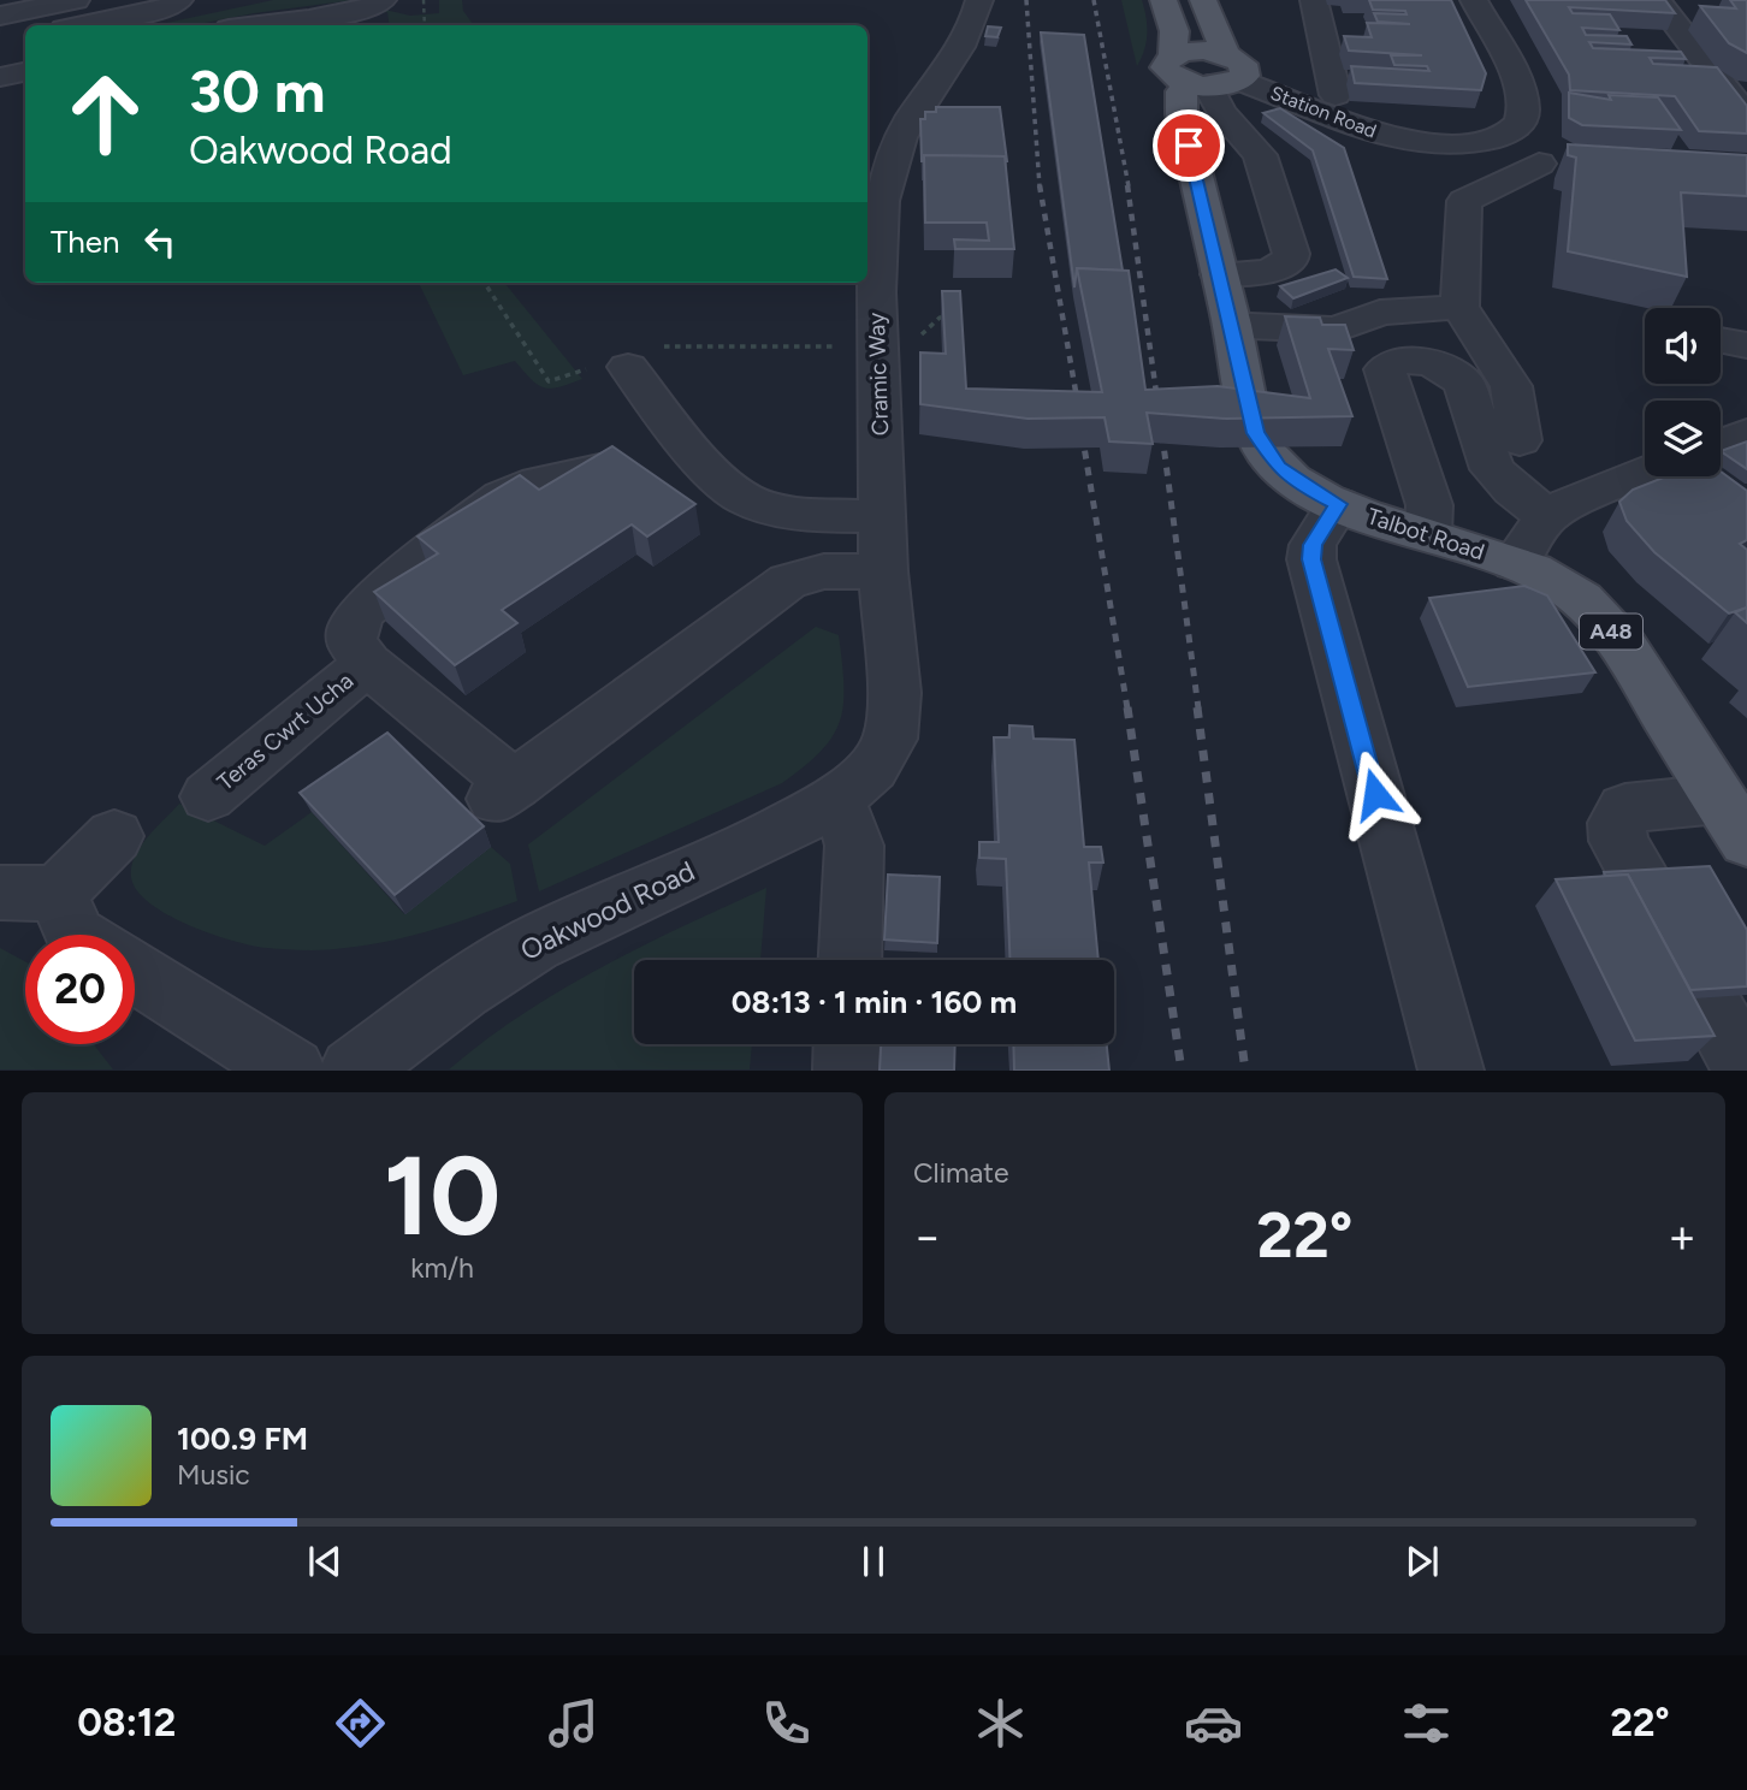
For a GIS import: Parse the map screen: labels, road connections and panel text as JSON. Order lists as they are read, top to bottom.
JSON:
{
  "streets": {
    "main road": ["Talbot Road", "A48"],
    "street": [
      "Station Road",
      "Cramic Way",
      "Teras Cwrt Ucha",
      "Oakwood Road"
    ]
  },
  "crossings": [
    ["Station Road", "Talbot Road"],
    ["Station Road", "A48"],
    ["Cramic Way", "Oakwood Road"],
    ["Talbot Road", "A48"]
  ],
  "page": {
    "turn": ["30 m", "Oakwood Road"],
    "then": "Then",
    "limit": "20",
    "trip": "08:13 · 1 min · 160 m",
    "tile": [
      ["10", "km/h"],
      "Climate"
    ],
    "heat": ["−", "22°", "+"],
    "song": ["100.9 FM", "Music"],
    "tabs": ["08:12", "22°"]
  }
}
